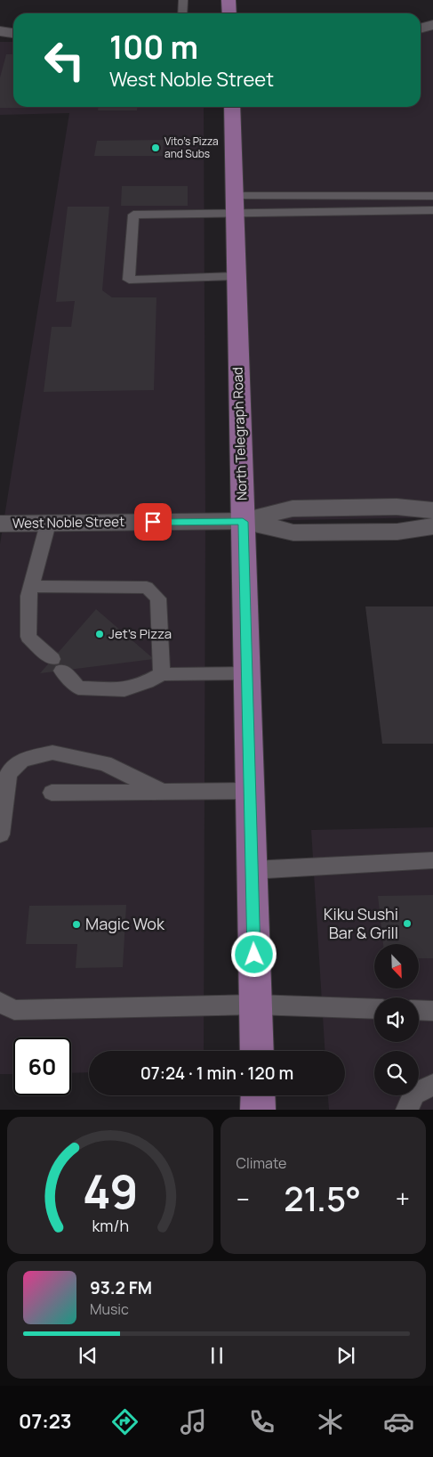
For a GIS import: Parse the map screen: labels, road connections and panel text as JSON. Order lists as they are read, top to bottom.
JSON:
{
  "streets": {
    "main road": ["North Telegraph Road"],
    "street": ["West Noble Street"]
  },
  "crossings": [
    ["North Telegraph Road", "West Noble Street"]
  ],
  "places": [
    "Vito's Pizza and Subs",
    "Jet's Pizza",
    "Kiku Sushi Bar & Grill",
    "Magic Wok"
  ],
  "north": "bottom right",
  "page": {
    "turn": ["100 m", "West Noble Street"],
    "limit": "60",
    "trip": "07:24 · 1 min · 120 m",
    "tile": "Climate",
    "heat": ["−", "21.5°", "+"],
    "song": ["93.2 FM", "Music"],
    "tabs": "07:23",
    "gauge": ["49", "km/h"]
  }
}
